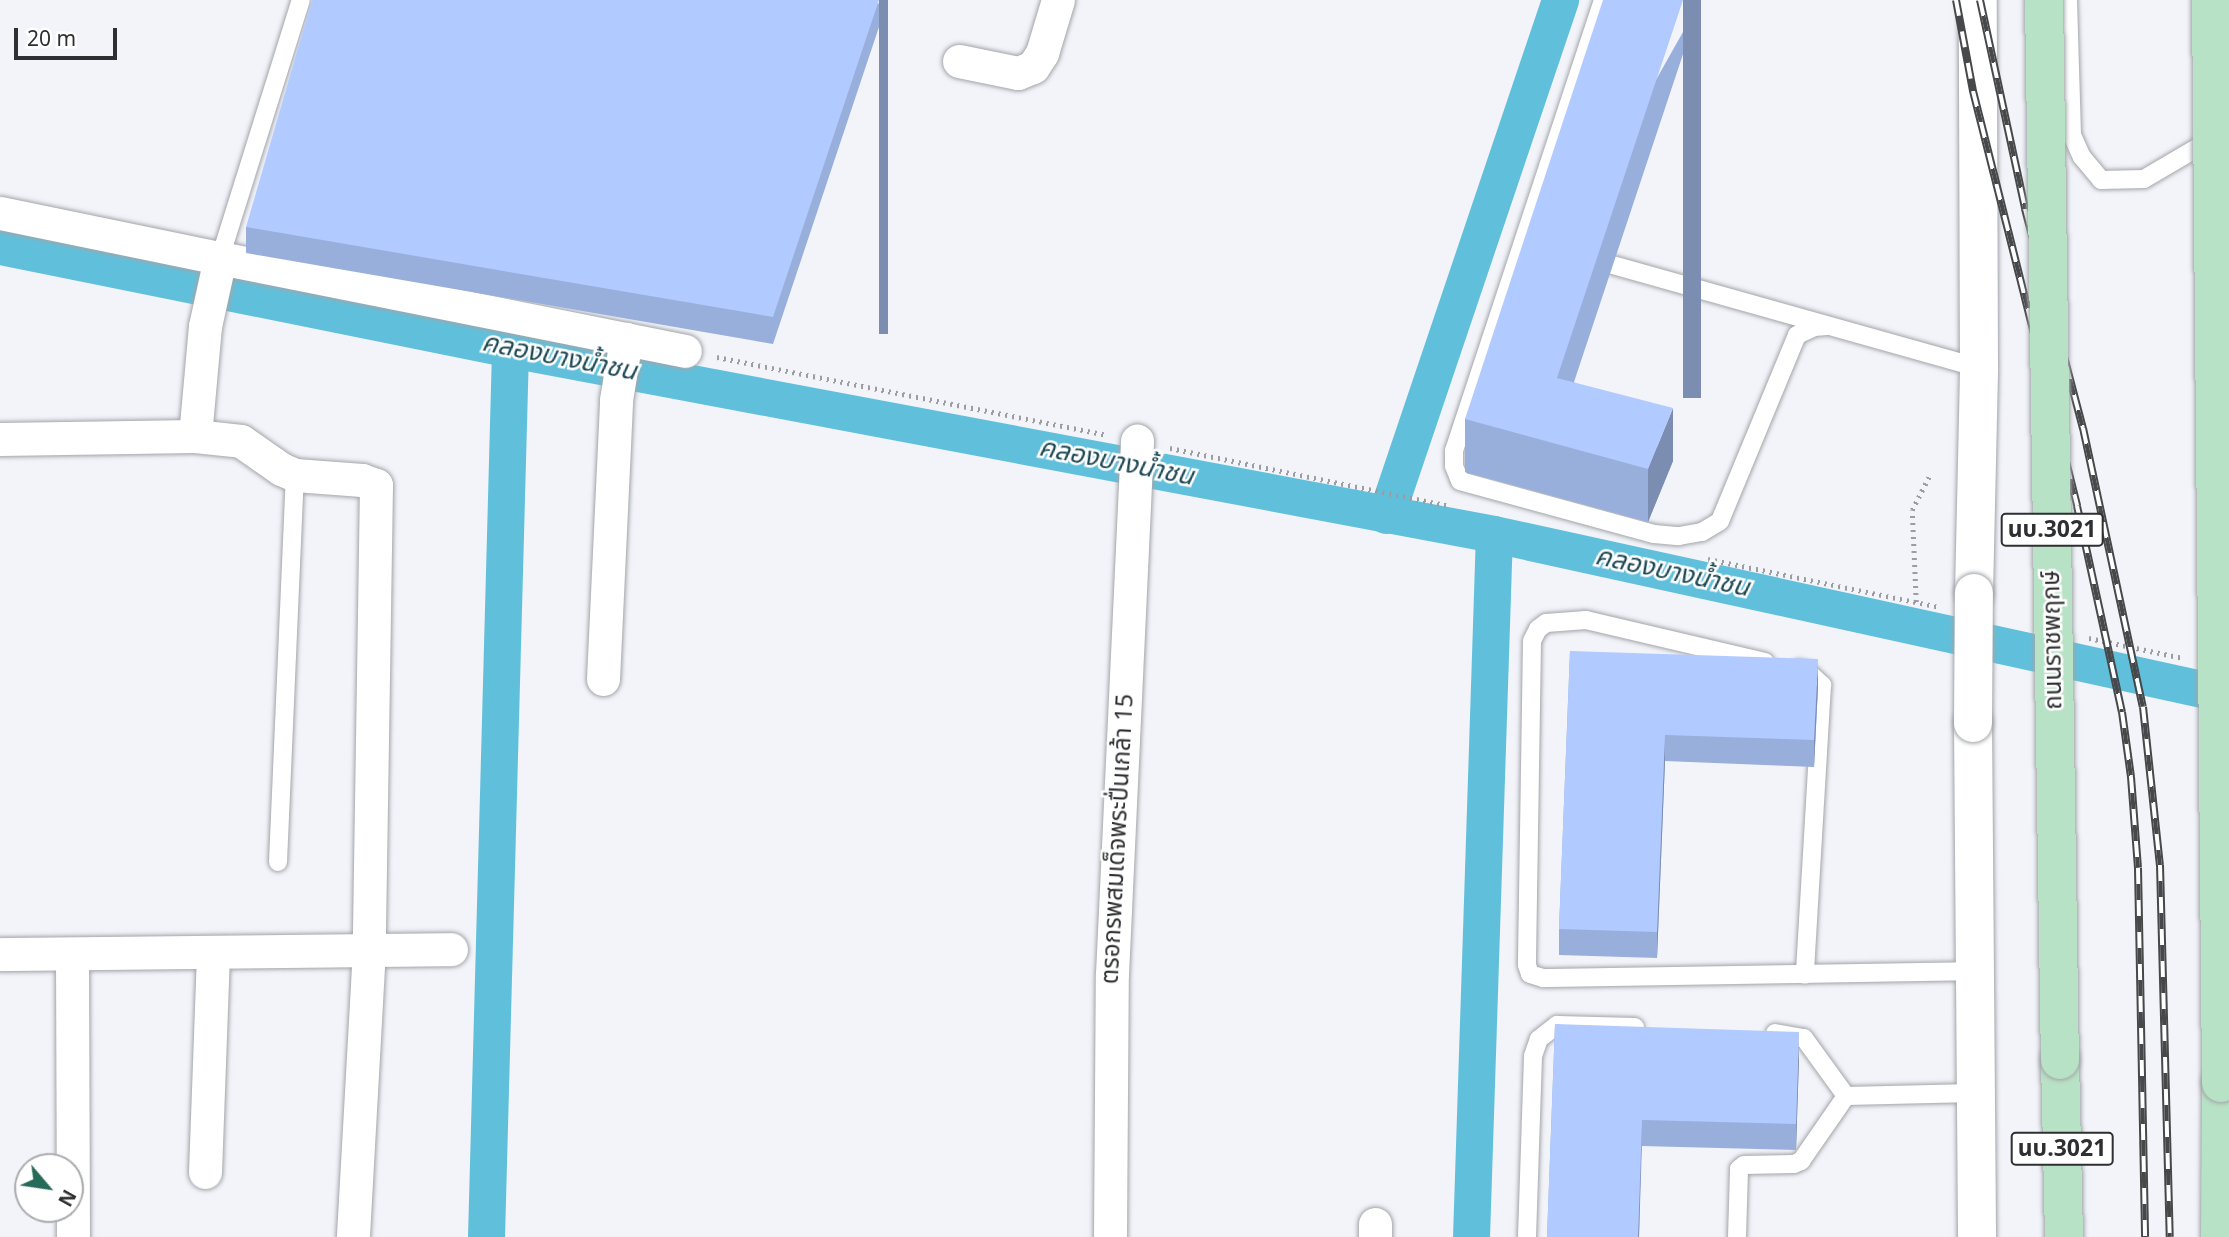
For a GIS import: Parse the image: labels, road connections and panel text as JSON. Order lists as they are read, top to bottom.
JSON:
{
  "streets": {
    "main road": ["นบ.3021", "ถนนราชพฤกษ์"],
    "street": ["ตรอกรพสมเด็จพระปื่นเกล้า 15"]
  },
  "water": ["คลองบางน้ำชน"],
  "scale_bar": "20 m",
  "north": "bottom right"
}
